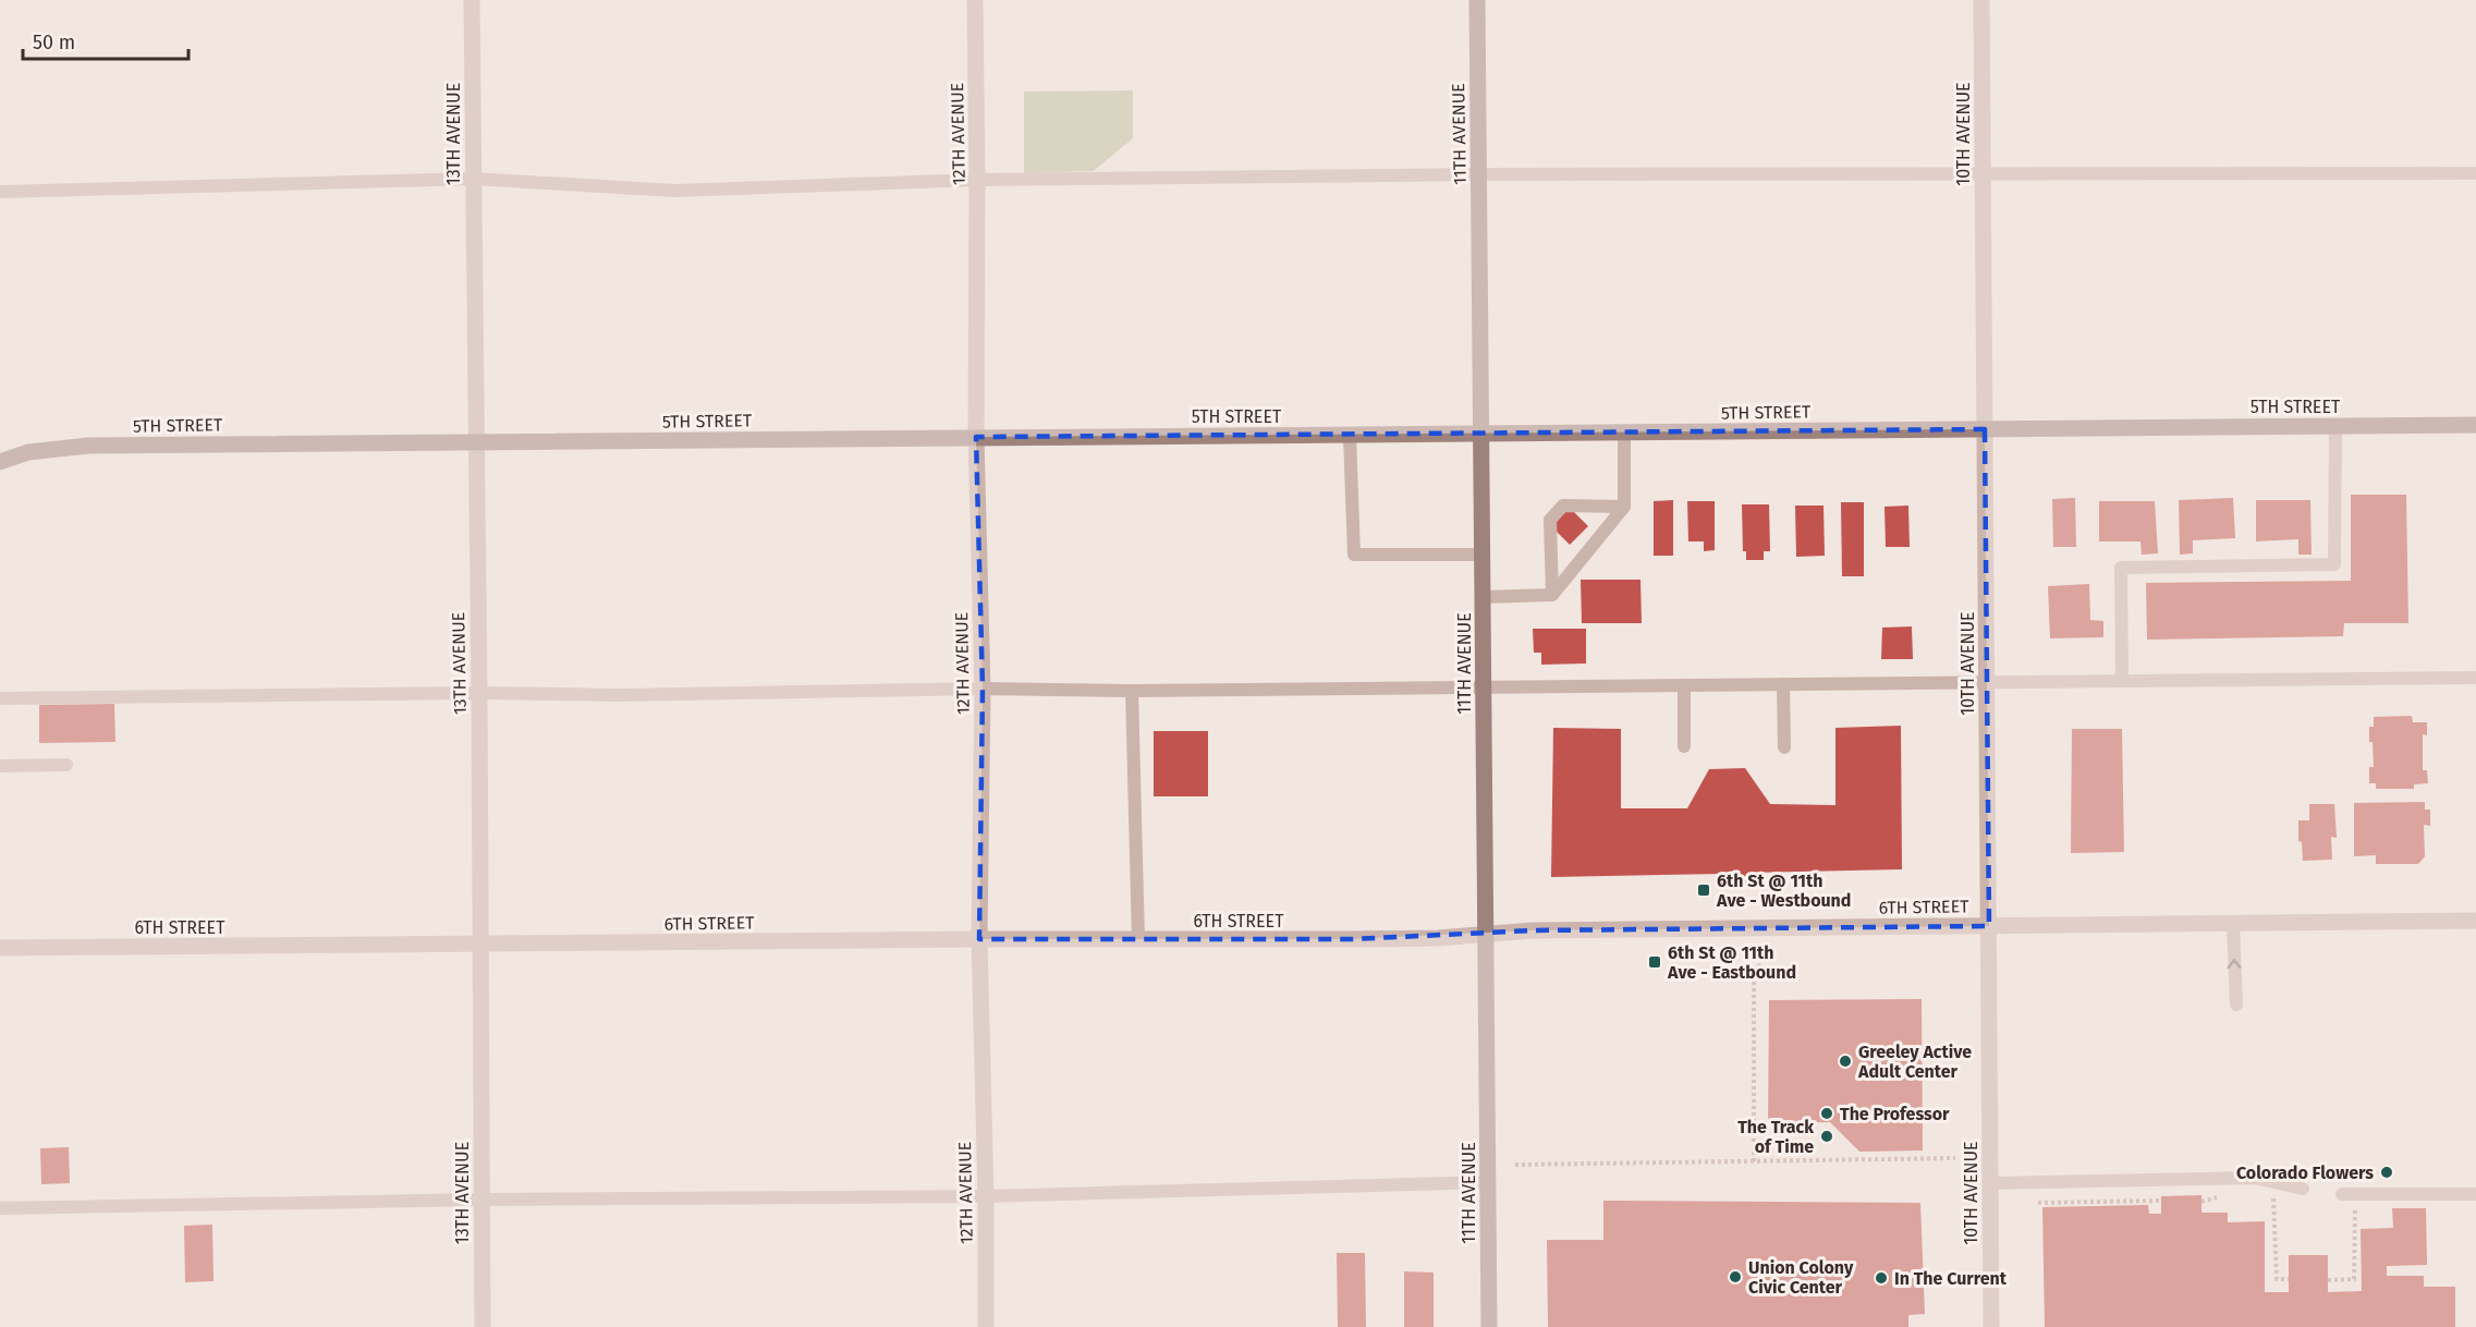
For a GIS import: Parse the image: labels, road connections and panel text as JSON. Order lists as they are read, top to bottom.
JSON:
{
  "streets": {
    "main road": ["11TH AVENUE", "5TH STREET"],
    "street": [
      "13TH AVENUE",
      "12TH AVENUE",
      "10TH AVENUE",
      "6TH STREET"
    ]
  },
  "crossings": [
    ["13TH AVENUE", "5TH STREET"],
    ["13TH AVENUE", "6TH STREET"],
    ["12TH AVENUE", "5TH STREET"],
    ["12TH AVENUE", "6TH STREET"],
    ["11TH AVENUE", "5TH STREET"],
    ["11TH AVENUE", "6TH STREET"],
    ["10TH AVENUE", "5TH STREET"],
    ["10TH AVENUE", "6TH STREET"]
  ],
  "places": {
    "transit": ["6th St @ 11th Ave - Westbound", "6th St @ 11th Ave - Eastbound"],
    "other": [
      "Greeley Active Adult Center",
      "The Professor",
      "The Track of Time",
      "Colorado Flowers",
      "Union Colony Civic Center",
      "In The Current"
    ]
  },
  "scale_bar": "50 m"
}
